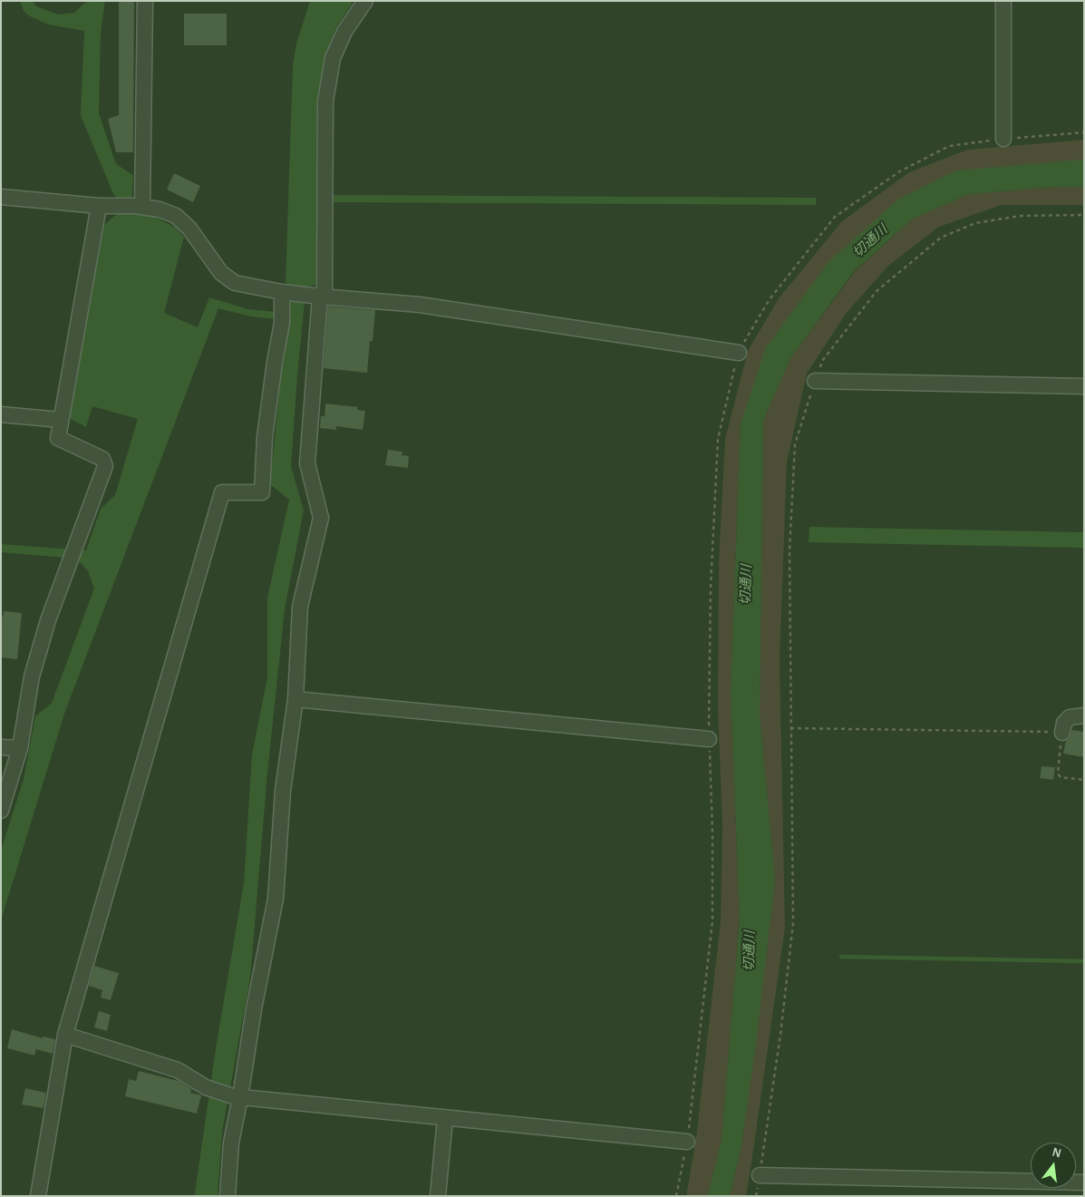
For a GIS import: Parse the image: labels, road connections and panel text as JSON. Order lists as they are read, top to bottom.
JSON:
{
  "water": ["切通川"],
  "north": "top"
}
